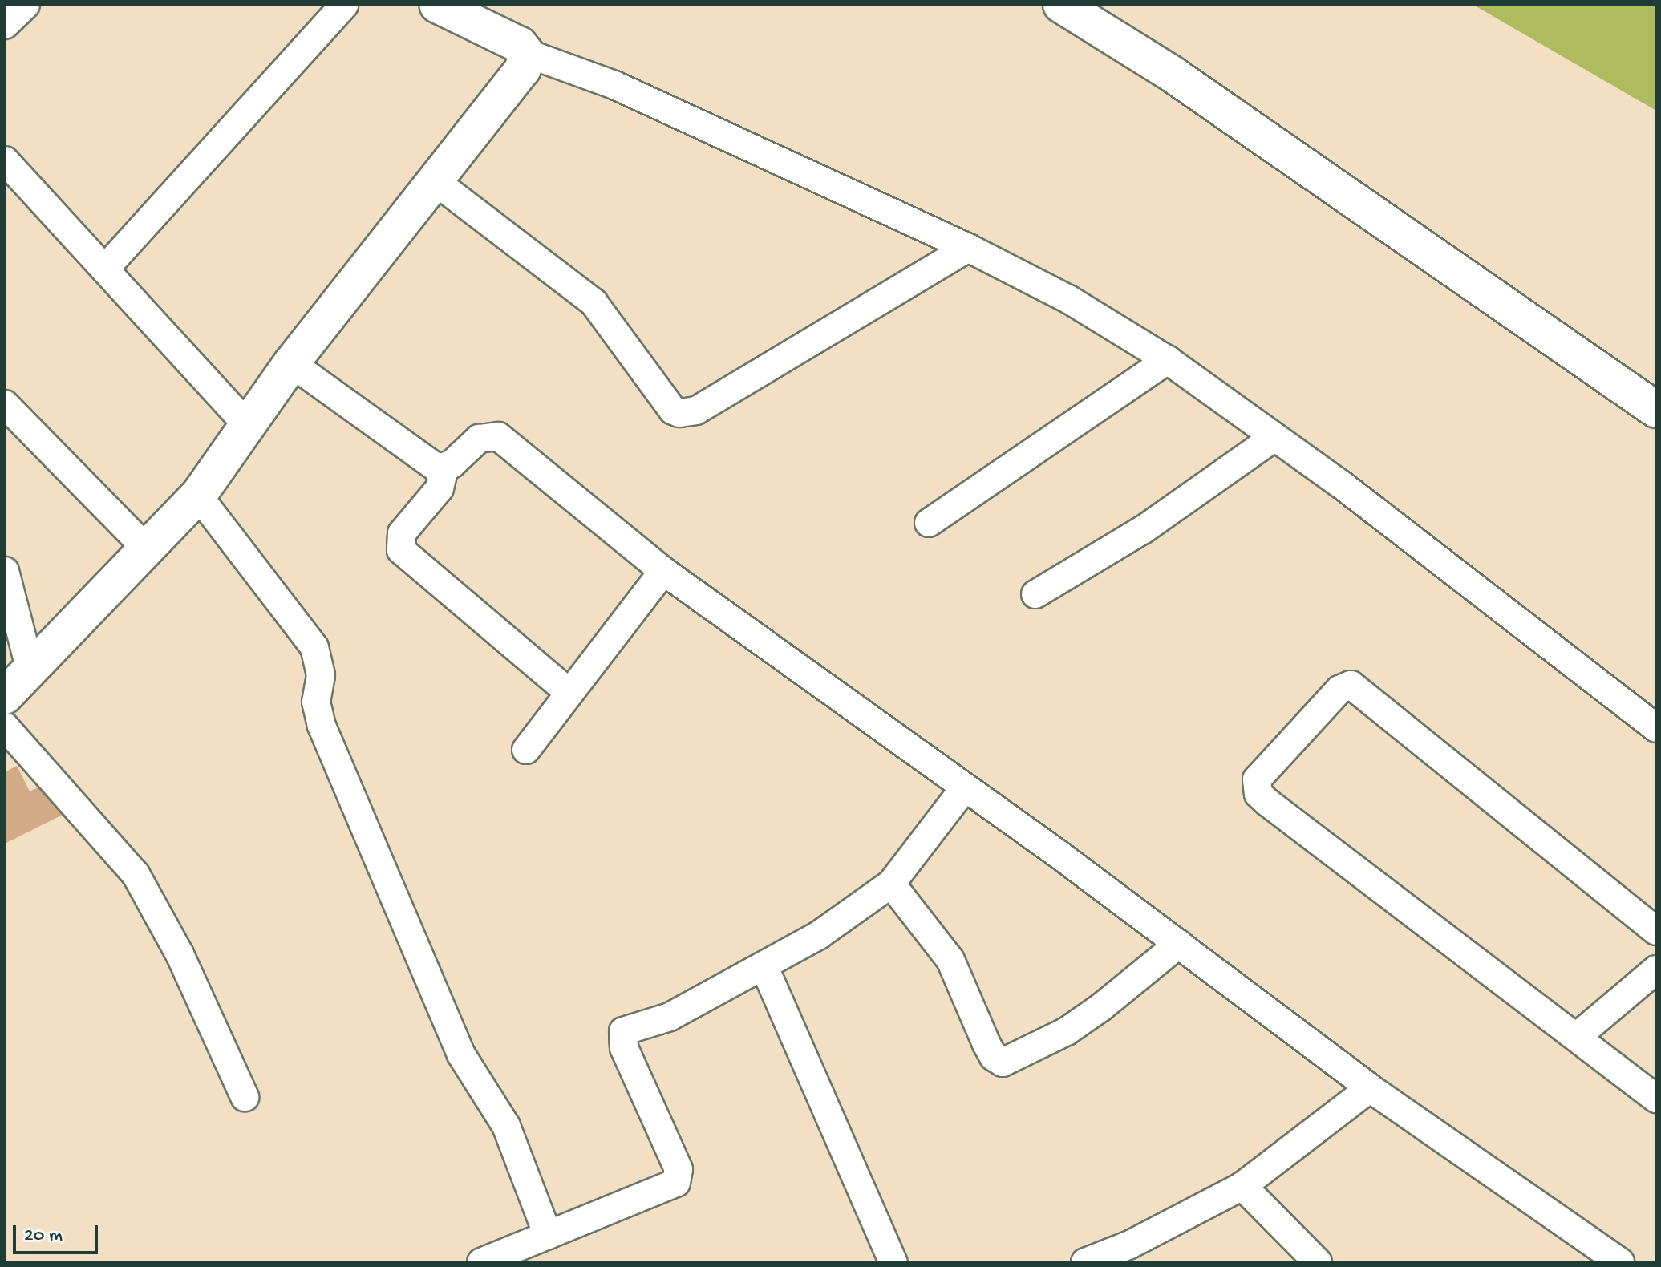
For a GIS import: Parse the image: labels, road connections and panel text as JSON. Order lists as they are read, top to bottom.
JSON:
{
  "scale_bar": "20 m"
}
